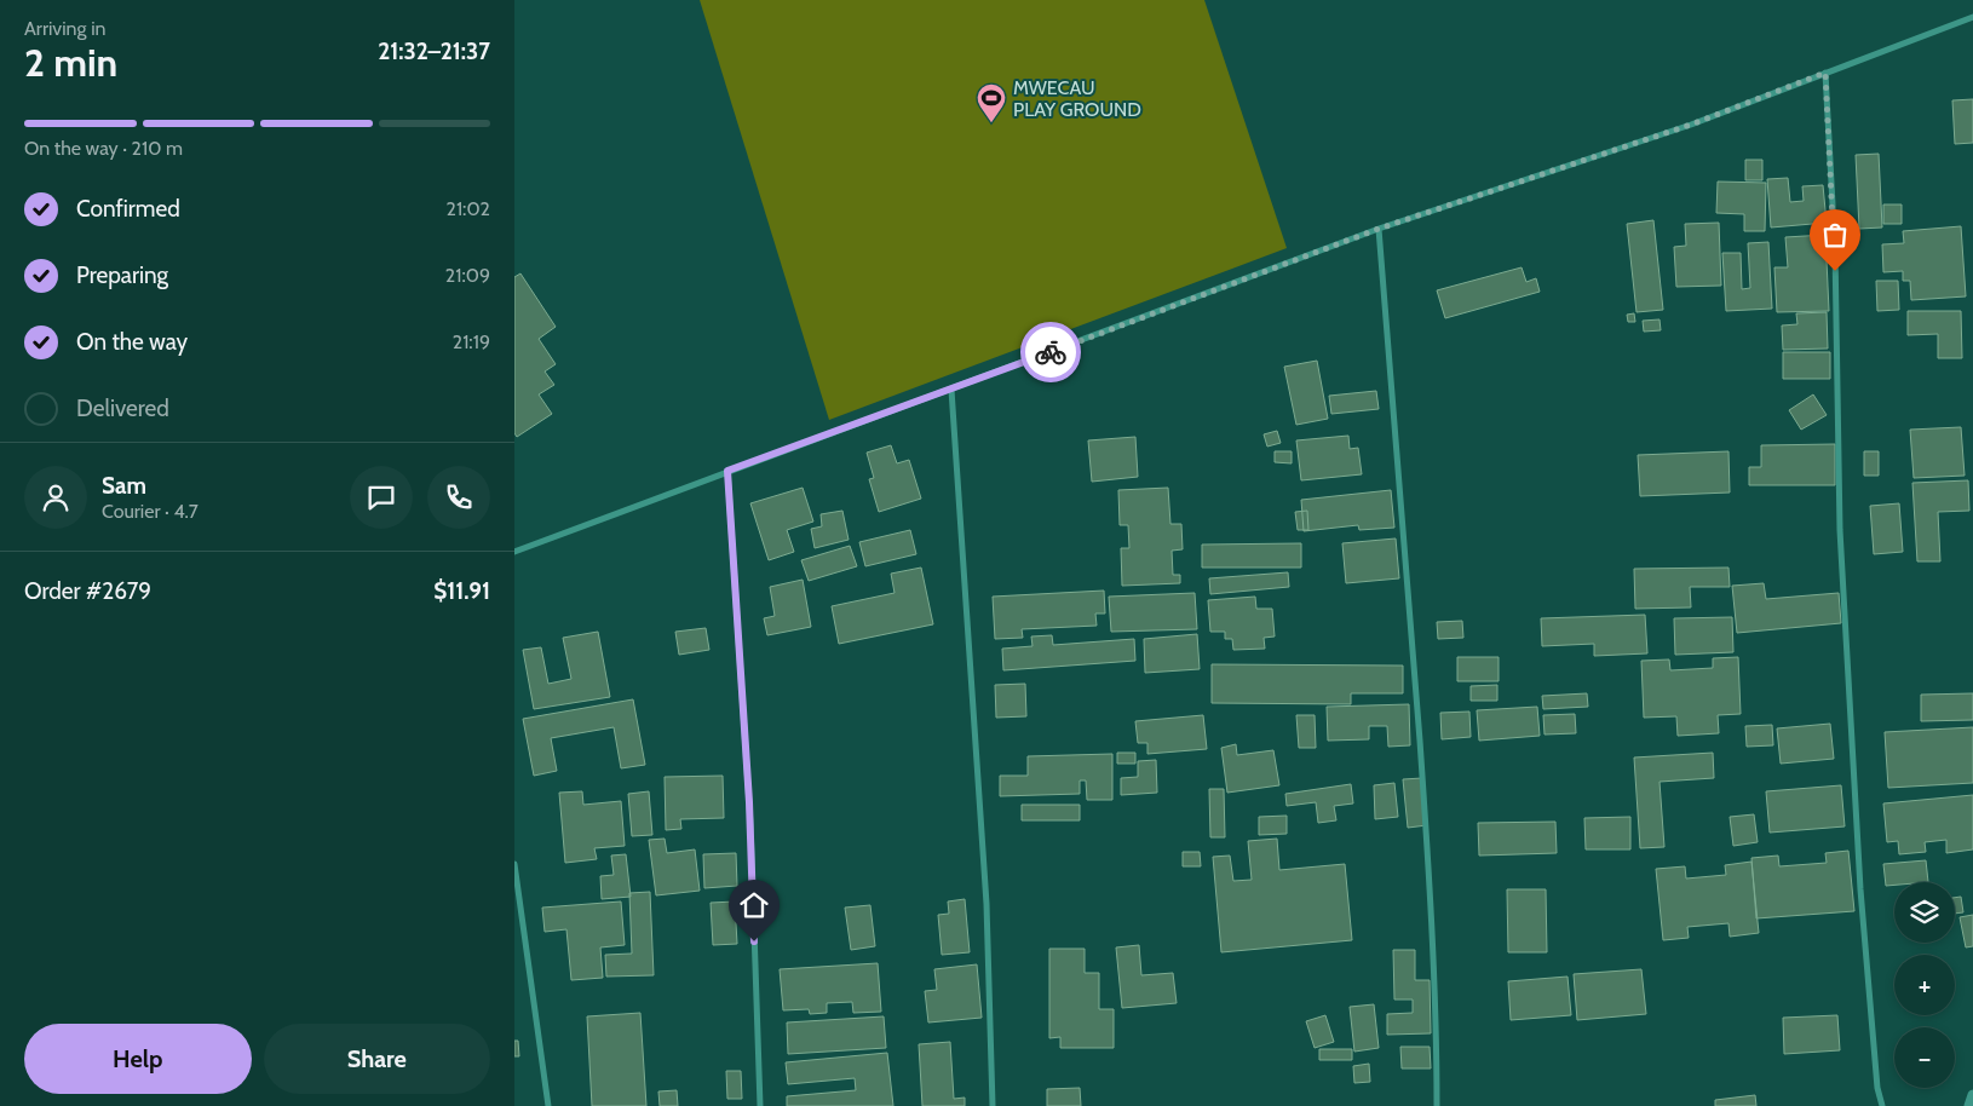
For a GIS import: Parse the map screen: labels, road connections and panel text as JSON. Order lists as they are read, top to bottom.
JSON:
{
  "places": {
    "sports": ["MWECAU PLAY GROUND"]
  },
  "page": {
    "heading": ["2 min", "Arriving in", "21:32–21:37"],
    "panel": [
      "Sam",
      "Courier · 4.7",
      "Order #2679",
      "$11.91"
    ],
    "bar": "On the way · 210 m",
    "list": [
      ["Confirmed", "21:02"],
      ["Preparing", "21:09"],
      ["On the way", "21:19"],
      "Delivered"
    ],
    "map_buttons": ["+", "−"],
    "buttons": ["Help", "Share"]
  }
}
